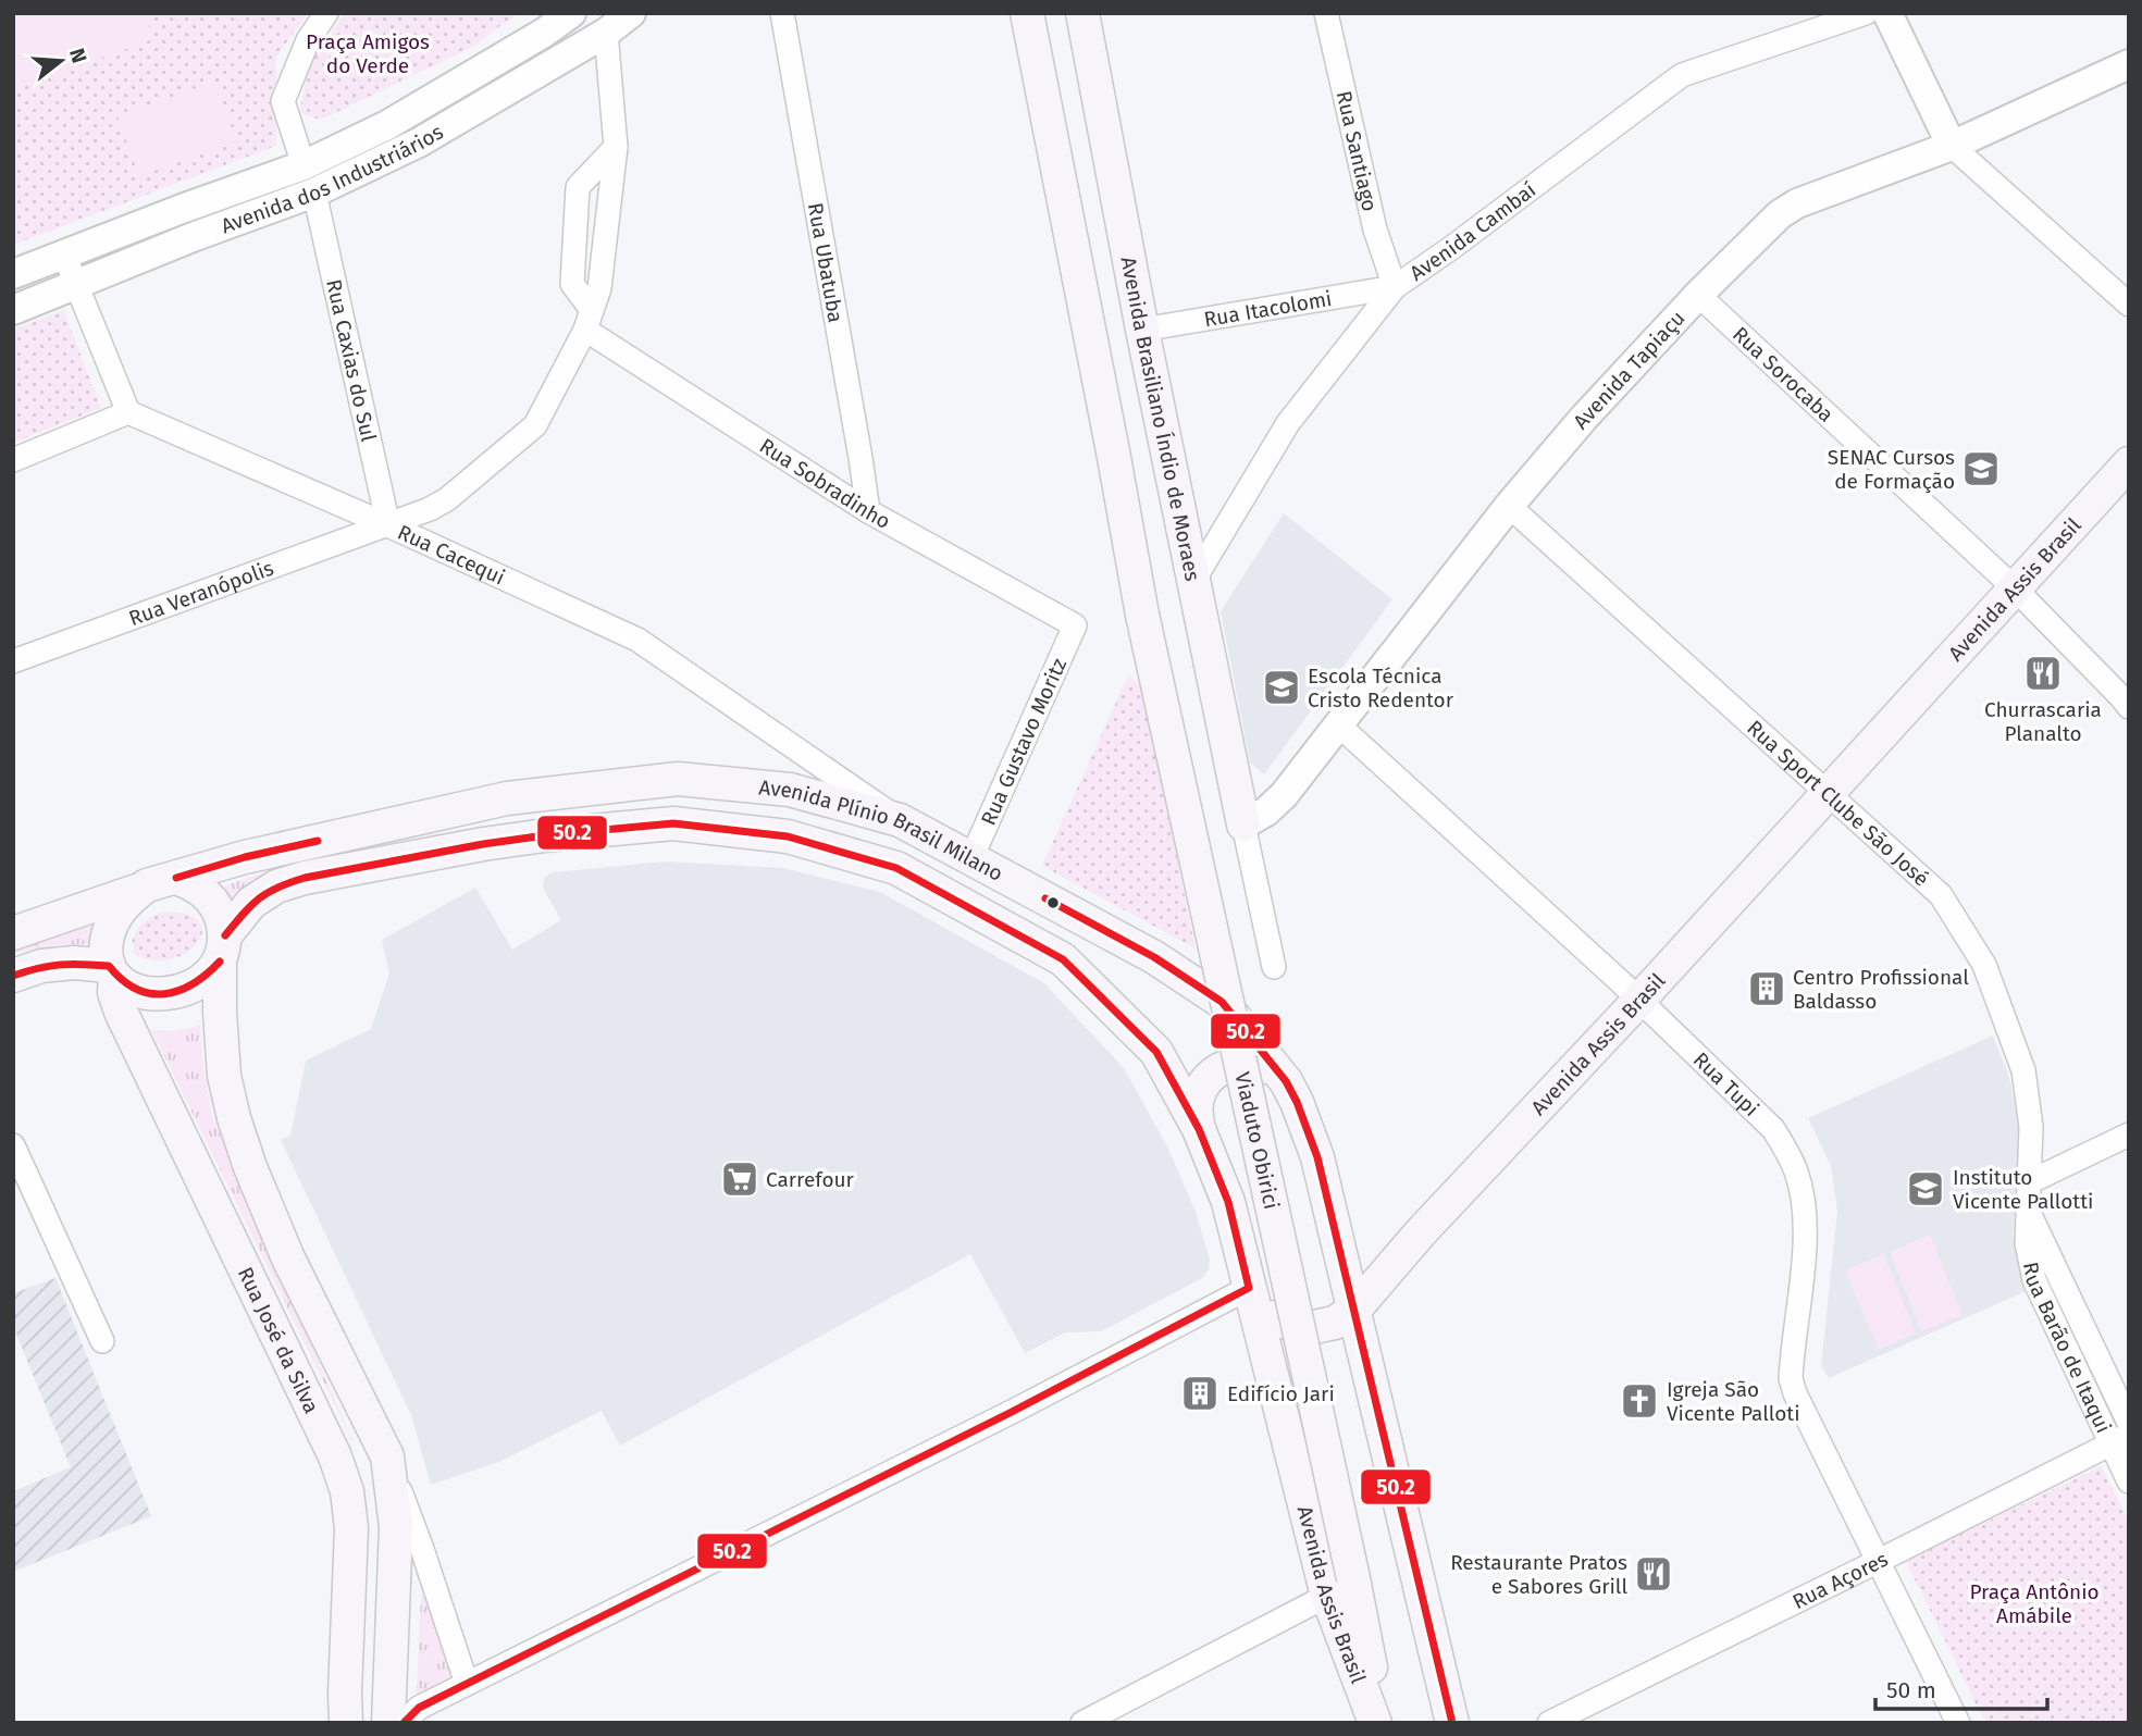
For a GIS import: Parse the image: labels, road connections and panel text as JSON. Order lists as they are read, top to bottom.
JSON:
{
  "streets": {
    "main road": [
      "Avenida Brasiliano Índio de Moraes",
      "Avenida Assis Brasil",
      "Avenida Plínio Brasil Milano",
      "Viaduto Obirici",
      "Rua José da Silva"
    ],
    "street": [
      "Rua Santiago",
      "Avenida dos Industriários",
      "Avenida Cambaí",
      "Rua Ubatuba",
      "Rua Itacolomi",
      "Rua Caxias do Sul",
      "Avenida Tapiaçu",
      "Rua Sorocaba",
      "Rua Sobradinho",
      "Rua Cacequi",
      "Rua Veranópolis",
      "Rua Gustavo Moritz",
      "Rua Sport Clube São José",
      "Rua Tupi",
      "Rua Barão de Itaqui",
      "Rua Açores"
    ]
  },
  "crossings": [
    ["Rua Santiago", "Avenida Cambaí"],
    ["Rua Santiago", "Rua Itacolomi"],
    ["Avenida dos Industriários", "Rua Caxias do Sul"],
    ["Avenida dos Industriários", "Rua Veranópolis"],
    ["Avenida Cambaí", "Rua Itacolomi"],
    ["Avenida Cambaí", "Avenida Brasiliano Índio de Moraes"],
    ["Rua Ubatuba", "Rua Sobradinho"],
    ["Rua Itacolomi", "Avenida Brasiliano Índio de Moraes"],
    ["Rua Caxias do Sul", "Rua Cacequi"],
    ["Rua Caxias do Sul", "Rua Veranópolis"],
    ["Avenida Tapiaçu", "Rua Sorocaba"],
    ["Avenida Tapiaçu", "Avenida Brasiliano Índio de Moraes"],
    ["Avenida Tapiaçu", "Rua Sport Clube São José"],
    ["Avenida Tapiaçu", "Rua Tupi"],
    ["Rua Sorocaba", "Avenida Assis Brasil"],
    ["Rua Sobradinho", "Rua Veranópolis"],
    ["Rua Sobradinho", "Rua Gustavo Moritz"],
    ["Rua Cacequi", "Rua Veranópolis"],
    ["Rua Cacequi", "Avenida Plínio Brasil Milano"],
    ["Avenida Assis Brasil", "Rua Sport Clube São José"],
    ["Avenida Assis Brasil", "Avenida Plínio Brasil Milano"],
    ["Avenida Assis Brasil", "Rua Tupi"],
    ["Avenida Assis Brasil", "Viaduto Obirici"],
    ["Rua Gustavo Moritz", "Avenida Plínio Brasil Milano"],
    ["Rua Sport Clube São José", "Rua Barão de Itaqui"],
    ["Avenida Plínio Brasil Milano", "Rua José da Silva"],
    ["Rua Tupi", "Rua Açores"],
    ["Rua Barão de Itaqui", "Rua Açores"]
  ],
  "parks": ["Praça Amigos do Verde", "Praça Antônio Amábile"],
  "places": {
    "school or university": ["SENAC Cursos de Formação", "Escola Técnica Cristo Redentor", "Instituto Vicente Pallotti"],
    "restaurant": ["Churrascaria Planalto", "Restaurante Pratos e Sabores Grill"],
    "building": ["Centro Profissional Baldasso", "Edifício Jari"],
    "supermarket": ["Carrefour"],
    "church": ["Igreja São Vicente Palloti"]
  },
  "lines": ["transit line 50.2"],
  "scale_bar": "50 m",
  "north": "right"
}
